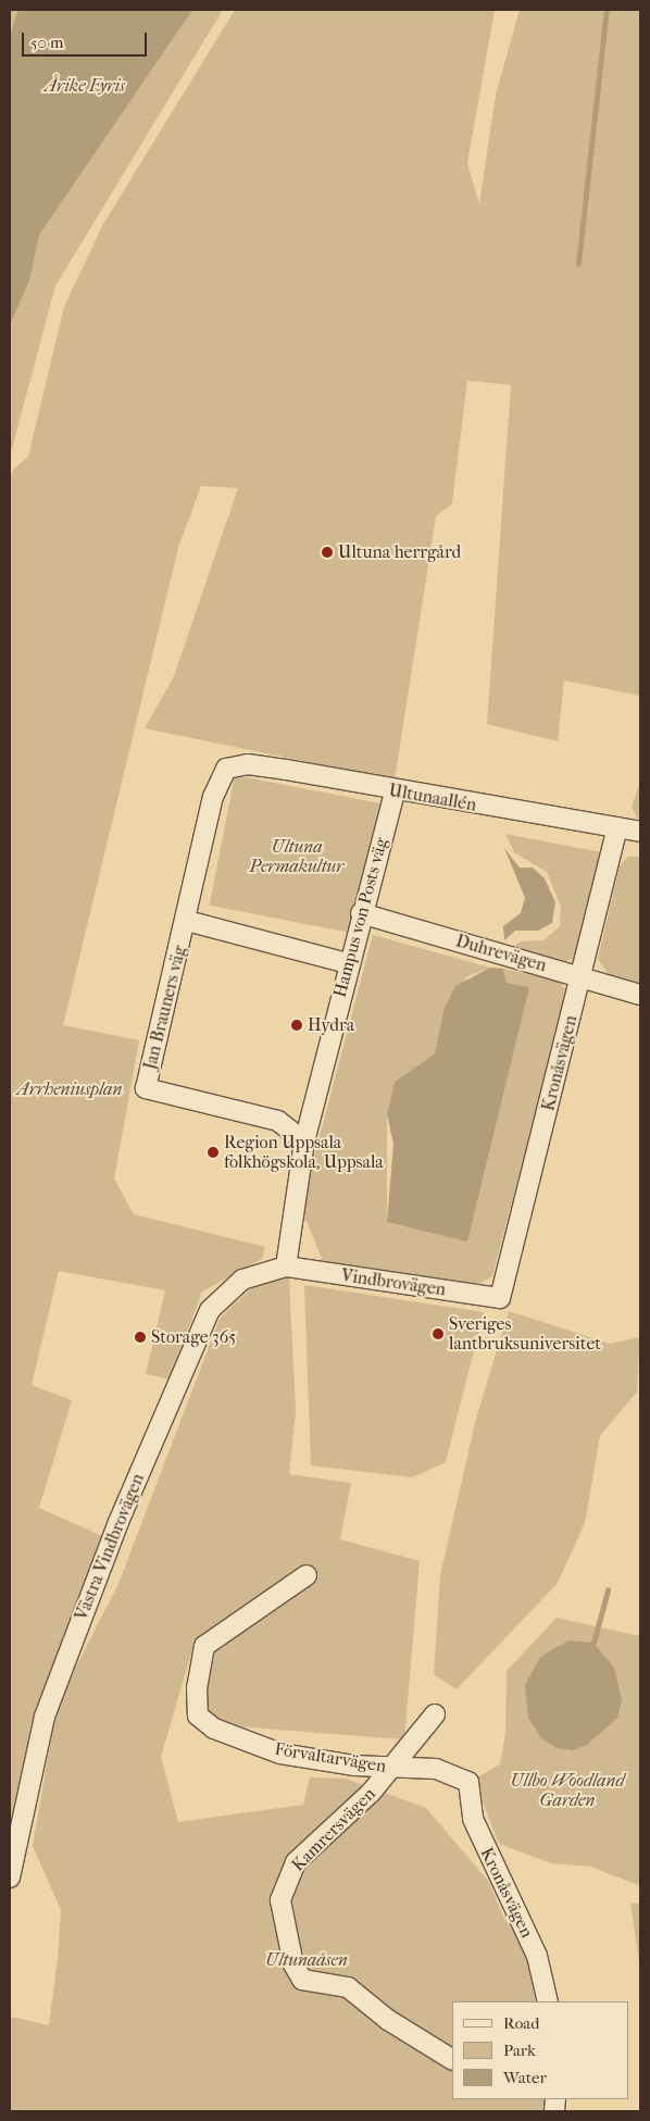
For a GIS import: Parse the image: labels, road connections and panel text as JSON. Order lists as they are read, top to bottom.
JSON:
{
  "streets": {
    "street": [
      "Ultunaallén",
      "Hampus von Posts väg",
      "Duhrevägen",
      "Jan Brauners väg",
      "Kronåsvägen",
      "Vindbrovägen",
      "Västra Vindbrovägen",
      "Förvaltarvägen",
      "Kamrersvägen"
    ]
  },
  "crossings": [
    ["Ultunaallén", "Hampus von Posts väg"],
    ["Ultunaallén", "Jan Brauners väg"],
    ["Ultunaallén", "Kronåsvägen"],
    ["Hampus von Posts väg", "Duhrevägen"],
    ["Hampus von Posts väg", "Jan Brauners väg"],
    ["Hampus von Posts väg", "Vindbrovägen"],
    ["Hampus von Posts väg", "Västra Vindbrovägen"],
    ["Duhrevägen", "Kronåsvägen"],
    ["Kronåsvägen", "Vindbrovägen"],
    ["Kronåsvägen", "Förvaltarvägen"],
    ["Vindbrovägen", "Västra Vindbrovägen"],
    ["Förvaltarvägen", "Kamrersvägen"]
  ],
  "parks": [
    "Årike Fyris",
    "Ultuna Permakultur",
    "Arrheniusplan",
    "Ullbo Woodland Garden",
    "Ultunaåsen"
  ],
  "places": [
    "Ultuna herrgård",
    "Hydra",
    "Region Uppsala folkhögskola, Uppsala",
    "Sveriges lantbruksuniversitet",
    "Storage 365"
  ],
  "legend": ["Road", "Park", "Water"],
  "scale_bar": "50 m"
}
